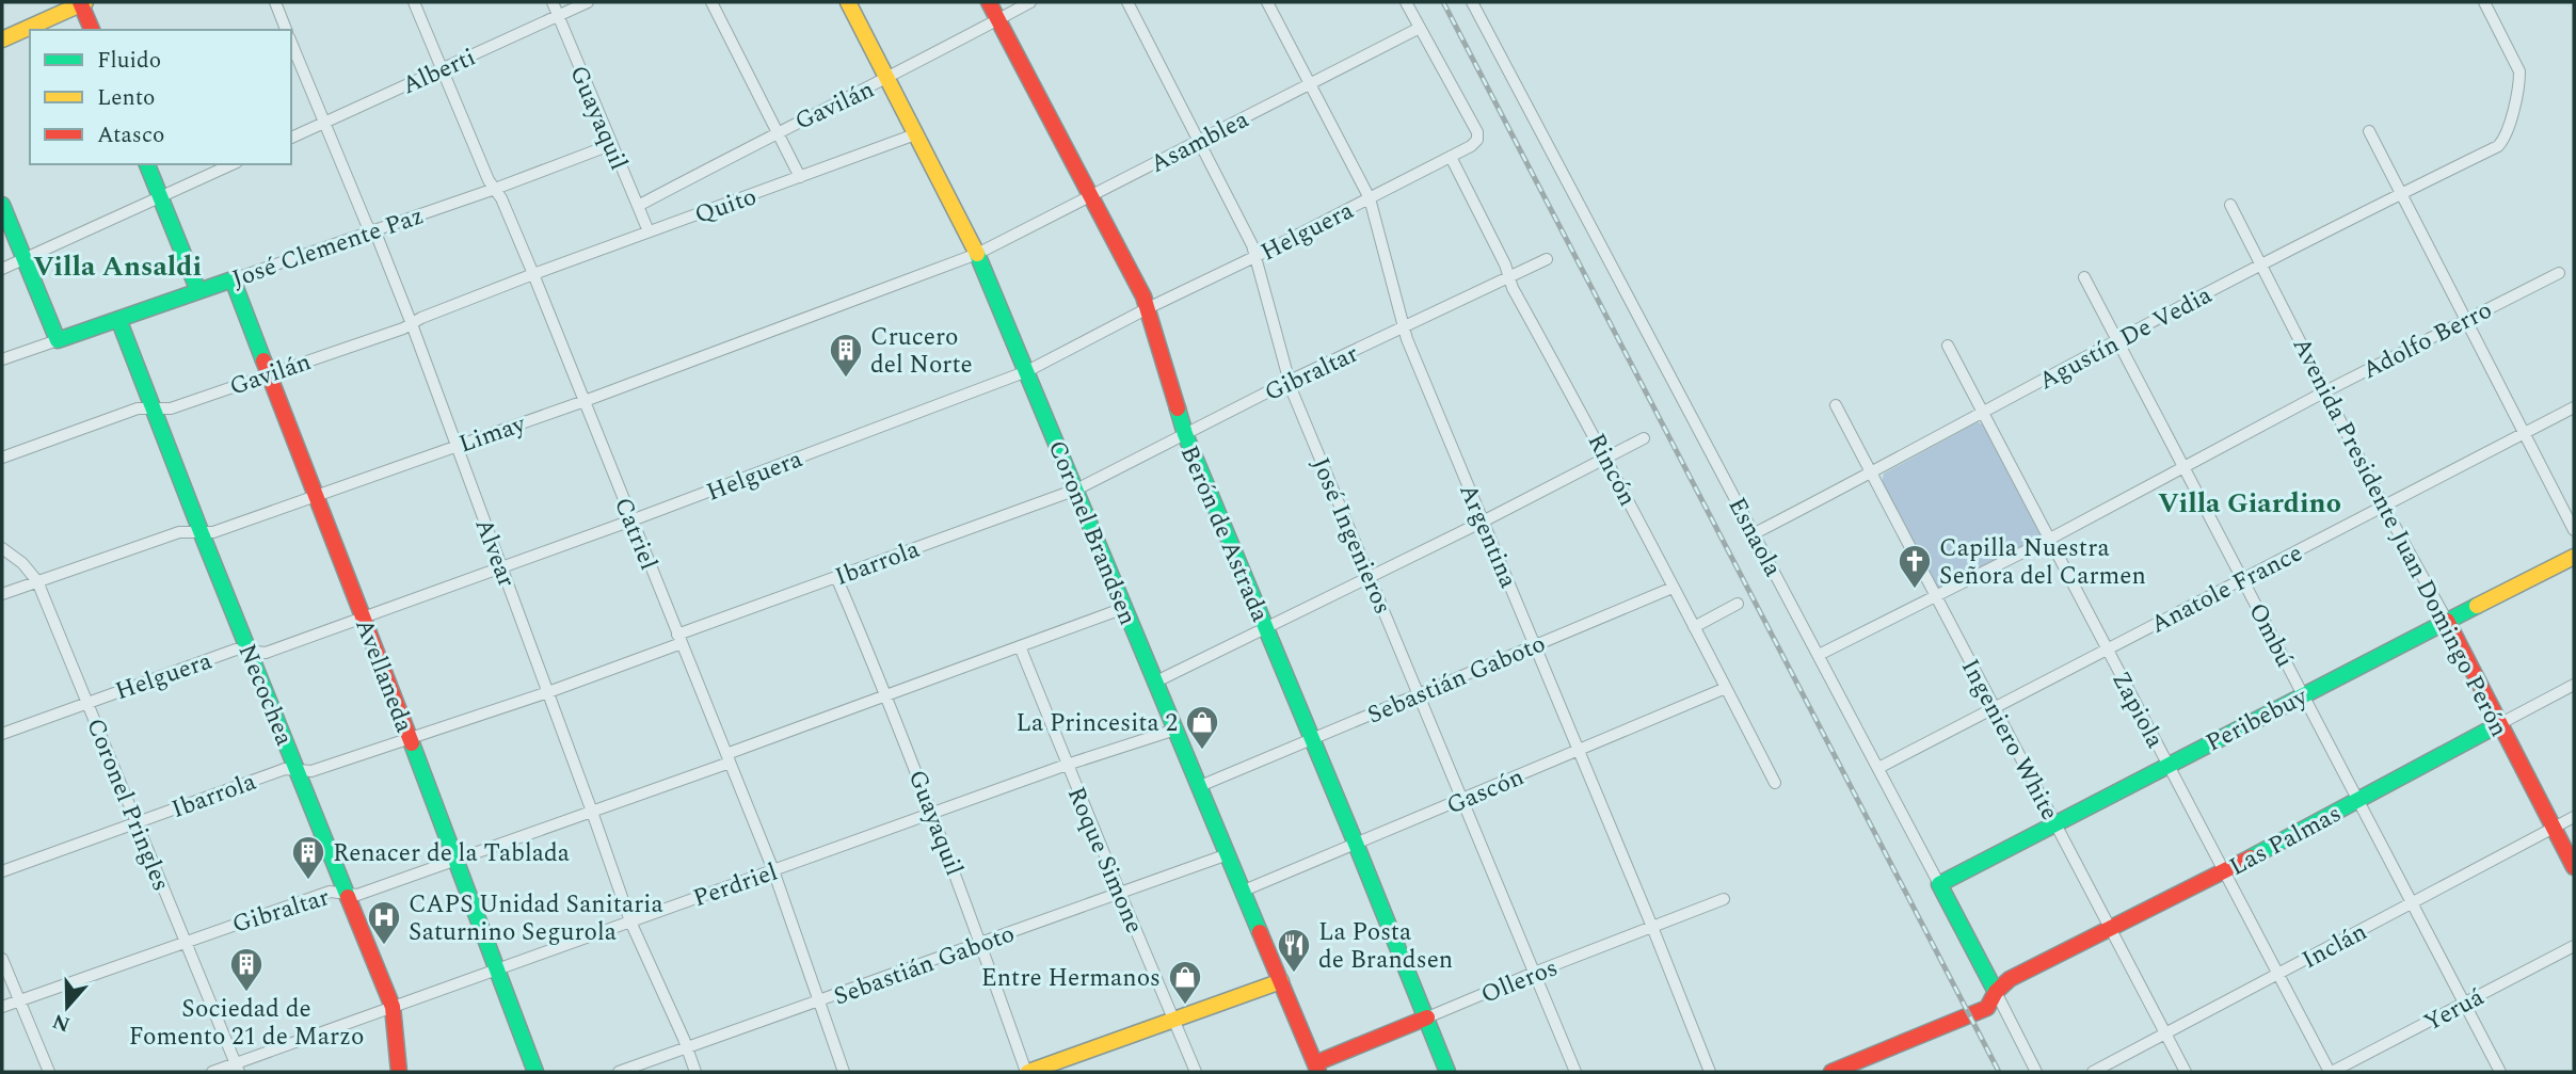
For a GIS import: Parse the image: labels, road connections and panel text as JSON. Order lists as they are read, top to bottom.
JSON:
{
  "streets": {
    "street": [
      "Alberti",
      "Gavilán",
      "Guayaquil",
      "Asamblea",
      "Quito",
      "Helguera",
      "José Clemente Paz",
      "Agustín De Vedia",
      "Adolfo Berro",
      "Gibraltar",
      "Limay",
      "Rincón",
      "Coronel Brandsen",
      "Catriel",
      "Berón de Astrada",
      "José Ingenieros",
      "Argentina",
      "Esnaola",
      "Avenida Presidente Juan Domingo Perón",
      "Alvear",
      "Ibarrola",
      "Anatole France",
      "Ombú",
      "Avellaneda",
      "Sebastián Gaboto",
      "Necochea",
      "Zapiola",
      "Peribebuy",
      "Ingeniero White",
      "Gascón",
      "Coronel Pringles",
      "Las Palmas",
      "Roque Simone",
      "Perdriel",
      "Inclán",
      "Olleros",
      "Yeruá"
    ]
  },
  "crossings": [
    ["Alberti", "Guayaquil"],
    ["Alberti", "Catriel"],
    ["Alberti", "Alvear"],
    ["Gavilán", "Guayaquil"],
    ["Gavilán", "Quito"],
    ["Gavilán", "Coronel Brandsen"],
    ["Gavilán", "Catriel"],
    ["Gavilán", "Berón de Astrada"],
    ["Gavilán", "Alvear"],
    ["Gavilán", "Avellaneda"],
    ["Gavilán", "Necochea"],
    ["Guayaquil", "Quito"],
    ["Guayaquil", "José Clemente Paz"],
    ["Guayaquil", "Gibraltar"],
    ["Guayaquil", "Ibarrola"],
    ["Guayaquil", "Sebastián Gaboto"],
    ["Guayaquil", "Perdriel"],
    ["Asamblea", "Helguera"],
    ["Asamblea", "Limay"],
    ["Asamblea", "Coronel Brandsen"],
    ["Asamblea", "Berón de Astrada"],
    ["Asamblea", "José Ingenieros"],
    ["Asamblea", "Argentina"],
    ["Quito", "Coronel Brandsen"],
    ["Quito", "Catriel"],
    ["Helguera", "Rincón"],
    ["Helguera", "Coronel Brandsen"],
    ["Helguera", "Catriel"],
    ["Helguera", "Berón de Astrada"],
    ["Helguera", "José Ingenieros"],
    ["Helguera", "Argentina"],
    ["Helguera", "Alvear"],
    ["Helguera", "Avellaneda"],
    ["Helguera", "Necochea"],
    ["Helguera", "Coronel Pringles"],
    ["José Clemente Paz", "Catriel"],
    ["José Clemente Paz", "Alvear"],
    ["José Clemente Paz", "Avellaneda"],
    ["José Clemente Paz", "Necochea"],
    ["Agustín De Vedia", "Esnaola"],
    ["Agustín De Vedia", "Avenida Presidente Juan Domingo Perón"],
    ["Agustín De Vedia", "Ombú"],
    ["Agustín De Vedia", "Zapiola"],
    ["Agustín De Vedia", "Ingeniero White"],
    ["Adolfo Berro", "Esnaola"],
    ["Adolfo Berro", "Avenida Presidente Juan Domingo Perón"],
    ["Adolfo Berro", "Ombú"],
    ["Adolfo Berro", "Zapiola"],
    ["Adolfo Berro", "Ingeniero White"],
    ["Gibraltar", "Rincón"],
    ["Gibraltar", "Coronel Brandsen"],
    ["Gibraltar", "Catriel"],
    ["Gibraltar", "Berón de Astrada"],
    ["Gibraltar", "José Ingenieros"],
    ["Gibraltar", "Argentina"],
    ["Gibraltar", "Alvear"],
    ["Gibraltar", "Ibarrola"],
    ["Gibraltar", "Avellaneda"],
    ["Gibraltar", "Necochea"],
    ["Gibraltar", "Coronel Pringles"],
    ["Gibraltar", "Roque Simone"],
    ["Limay", "Coronel Brandsen"],
    ["Limay", "Catriel"],
    ["Limay", "Alvear"],
    ["Limay", "Avellaneda"],
    ["Limay", "Necochea"],
    ["Limay", "Coronel Pringles"],
    ["Rincón", "Sebastián Gaboto"],
    ["Rincón", "Gascón"],
    ["Coronel Brandsen", "Ibarrola"],
    ["Coronel Brandsen", "Sebastián Gaboto"],
    ["Coronel Brandsen", "Gascón"],
    ["Coronel Brandsen", "Perdriel"],
    ["Coronel Brandsen", "Olleros"],
    ["Catriel", "Ibarrola"],
    ["Catriel", "Sebastián Gaboto"],
    ["Catriel", "Perdriel"],
    ["Berón de Astrada", "Sebastián Gaboto"],
    ["Berón de Astrada", "Gascón"],
    ["Berón de Astrada", "Olleros"],
    ["José Ingenieros", "Sebastián Gaboto"],
    ["José Ingenieros", "Gascón"],
    ["José Ingenieros", "Olleros"],
    ["Argentina", "Sebastián Gaboto"],
    ["Argentina", "Gascón"],
    ["Argentina", "Olleros"],
    ["Esnaola", "Anatole France"],
    ["Esnaola", "Peribebuy"],
    ["Esnaola", "Las Palmas"],
    ["Avenida Presidente Juan Domingo Perón", "Anatole France"],
    ["Avenida Presidente Juan Domingo Perón", "Peribebuy"],
    ["Avenida Presidente Juan Domingo Perón", "Las Palmas"],
    ["Avenida Presidente Juan Domingo Perón", "Inclán"],
    ["Alvear", "Ibarrola"],
    ["Alvear", "Sebastián Gaboto"],
    ["Alvear", "Perdriel"],
    ["Ibarrola", "Avellaneda"],
    ["Ibarrola", "Necochea"],
    ["Ibarrola", "Coronel Pringles"],
    ["Anatole France", "Ombú"],
    ["Anatole France", "Zapiola"],
    ["Anatole France", "Ingeniero White"],
    ["Ombú", "Peribebuy"],
    ["Ombú", "Las Palmas"],
    ["Ombú", "Inclán"],
    ["Ombú", "Yeruá"],
    ["Avellaneda", "Perdriel"],
    ["Sebastián Gaboto", "Roque Simone"],
    ["Necochea", "Perdriel"],
    ["Zapiola", "Peribebuy"],
    ["Zapiola", "Las Palmas"],
    ["Zapiola", "Inclán"],
    ["Zapiola", "Yeruá"],
    ["Peribebuy", "Ingeniero White"],
    ["Ingeniero White", "Las Palmas"],
    ["Ingeniero White", "Inclán"],
    ["Coronel Pringles", "Perdriel"],
    ["Roque Simone", "Perdriel"]
  ],
  "districts": ["Villa Ansaldi", "Villa Giardino"],
  "places": {
    "building": ["Crucero del Norte", "Renacer de la Tablada", "Sociedad de Fomento 21 de Marzo"],
    "church": ["Capilla Nuestra Señora del Carmen"],
    "shop": ["La Princesita 2", "Entre Hermanos"],
    "hospital": ["CAPS Unidad Sanitaria Saturnino Segurola"],
    "restaurant": ["La Posta de Brandsen"]
  },
  "legend": ["Fluido", "Lento", "Atasco"],
  "north": "bottom"
}
